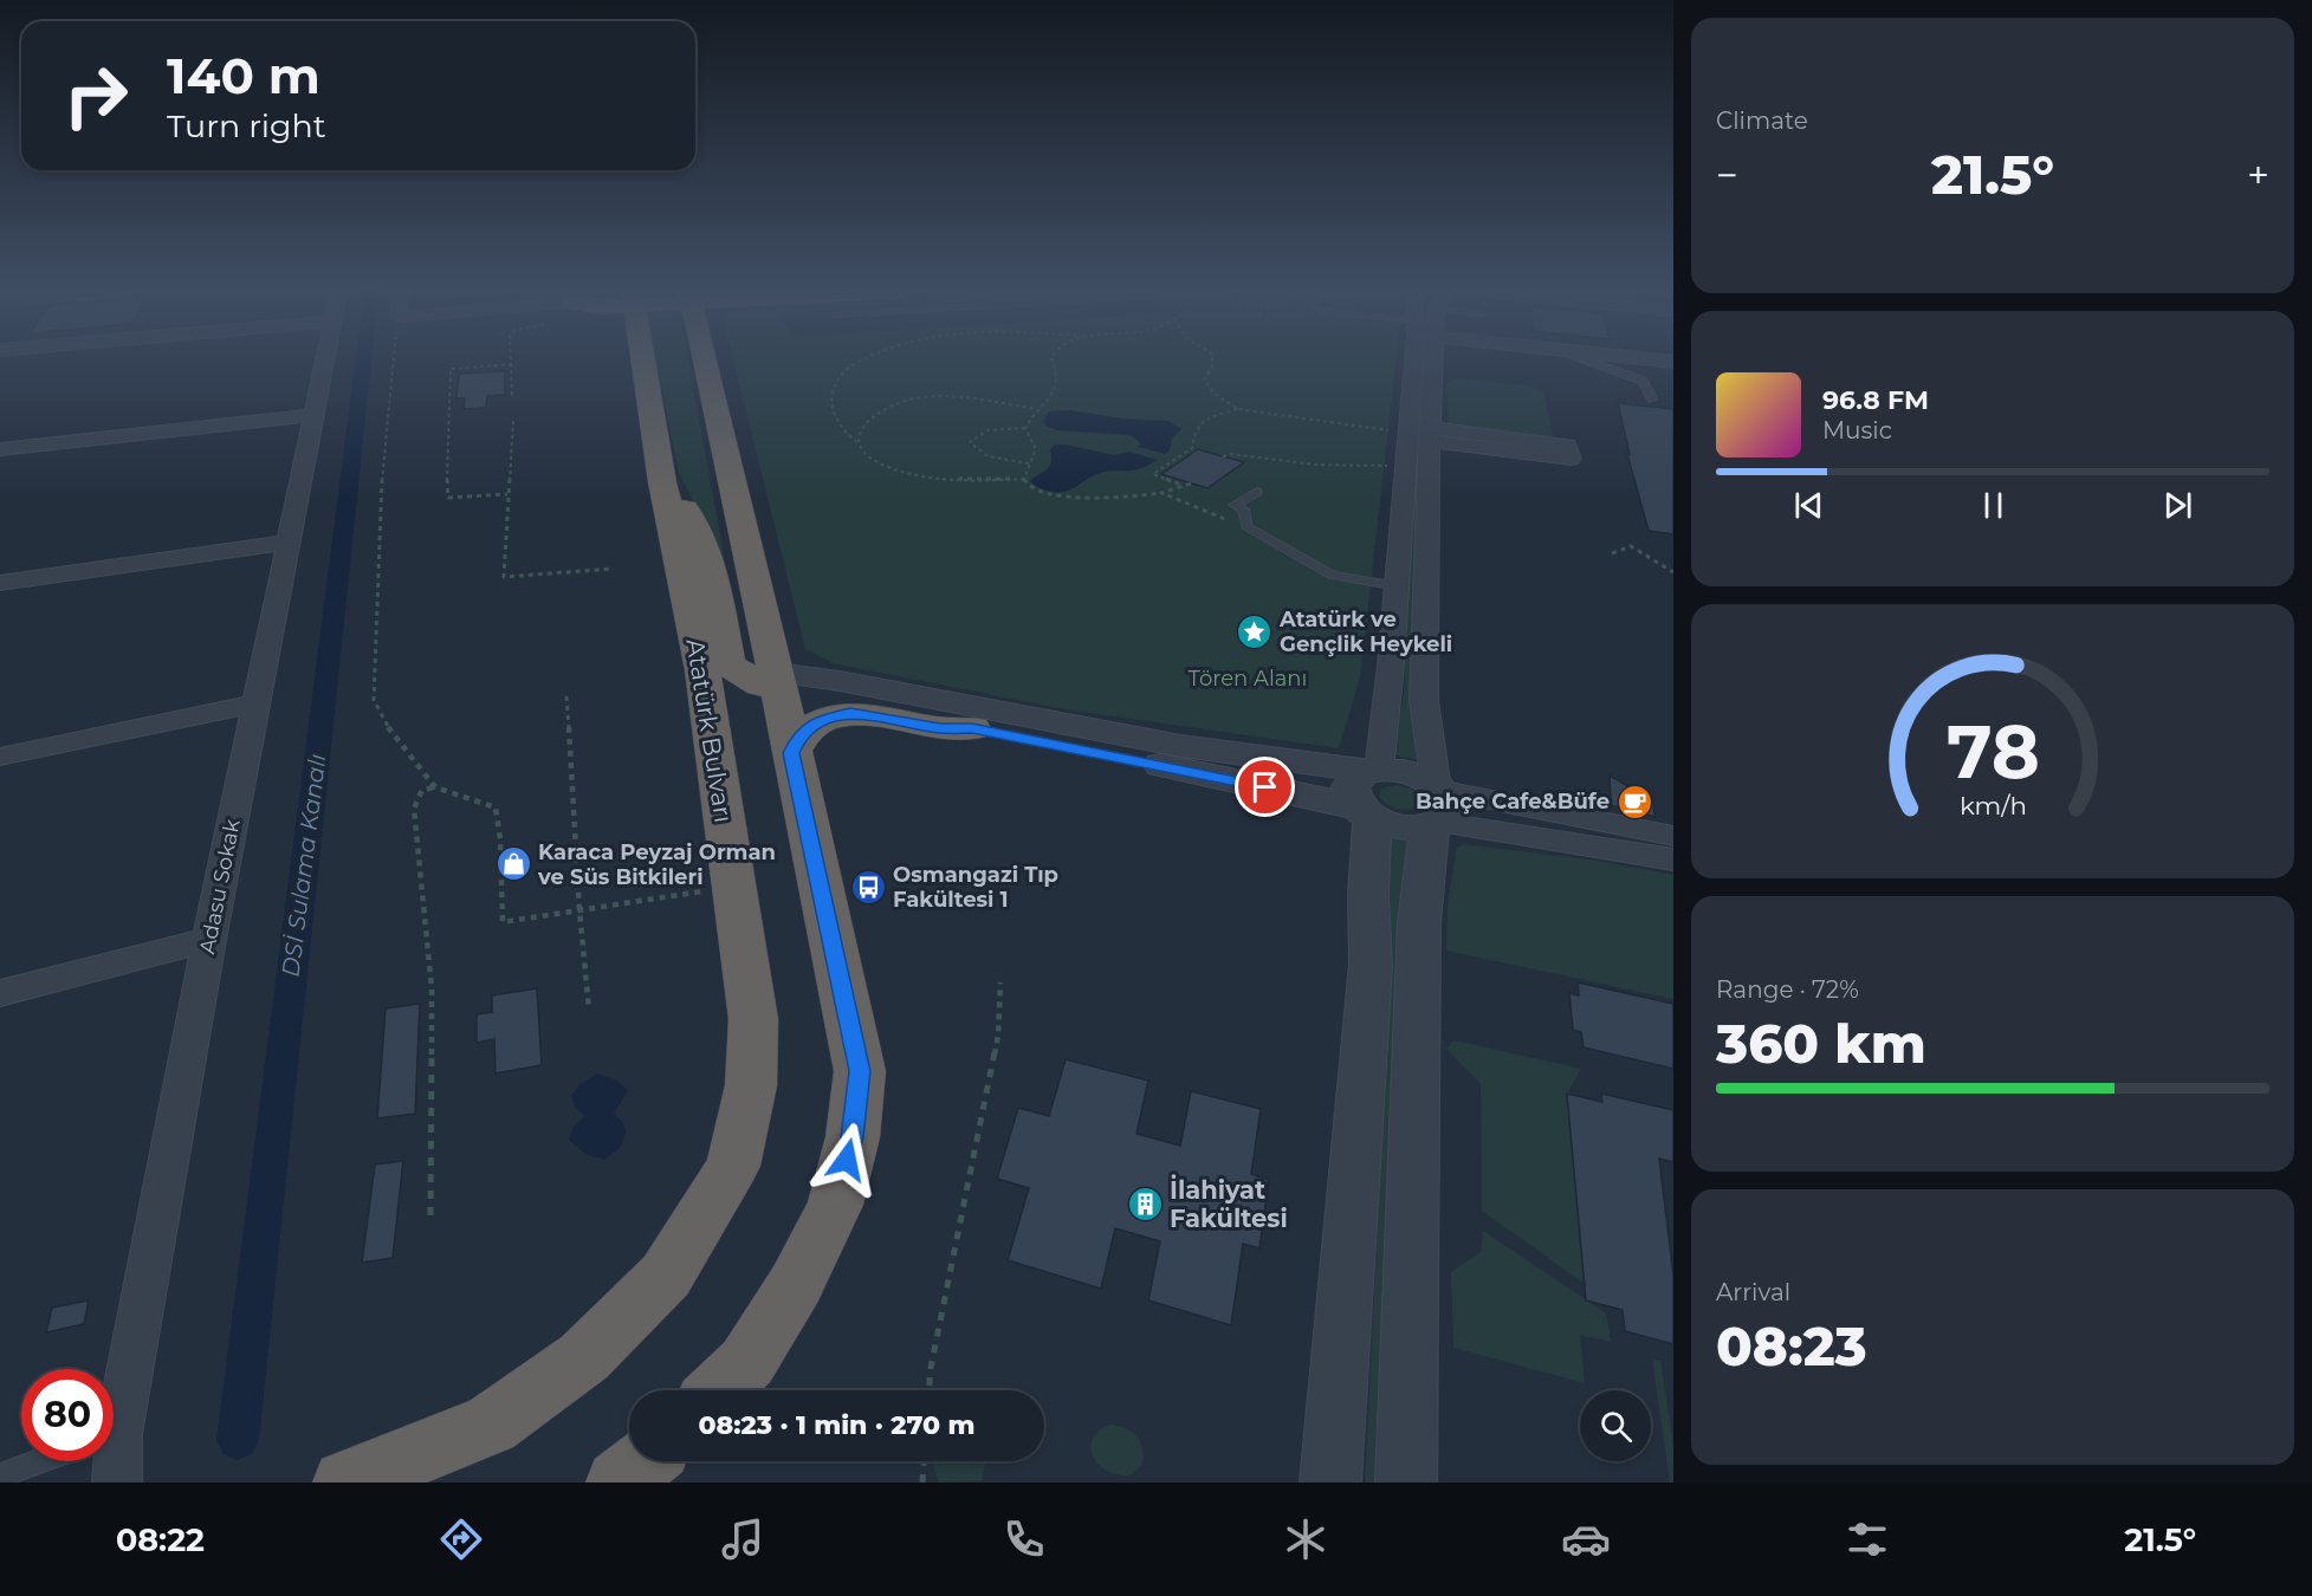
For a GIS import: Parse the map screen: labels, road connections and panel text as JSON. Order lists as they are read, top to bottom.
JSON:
{
  "streets": {
    "highway": ["Atatürk Bulvarı"],
    "street": ["Adasu Sokak"]
  },
  "water": ["DSİ Sulama Kanalı"],
  "parks": ["Tören Alanı"],
  "places": {
    "place": ["Atatürk ve Gençlik Heykeli"],
    "cafe": ["Bahçe Cafe&Büfe"],
    "shop": ["Karaca Peyzaj Orman ve Süs Bitkileri"],
    "bus stop": ["Osmangazi Tıp Fakültesi 1"],
    "building": ["İlahiyat Fakültesi"]
  },
  "page": {
    "tile": [
      "Climate",
      ["Range · 72%", "360 km"],
      ["Arrival", "08:23"]
    ],
    "turn": ["140 m", "Turn right"],
    "heat": ["−", "21.5°", "+"],
    "song": ["96.8 FM", "Music"],
    "limit": "80",
    "trip": "08:23 · 1 min · 270 m",
    "tabs": ["08:22", "21.5°"],
    "gauge": ["78", "km/h"]
  }
}
